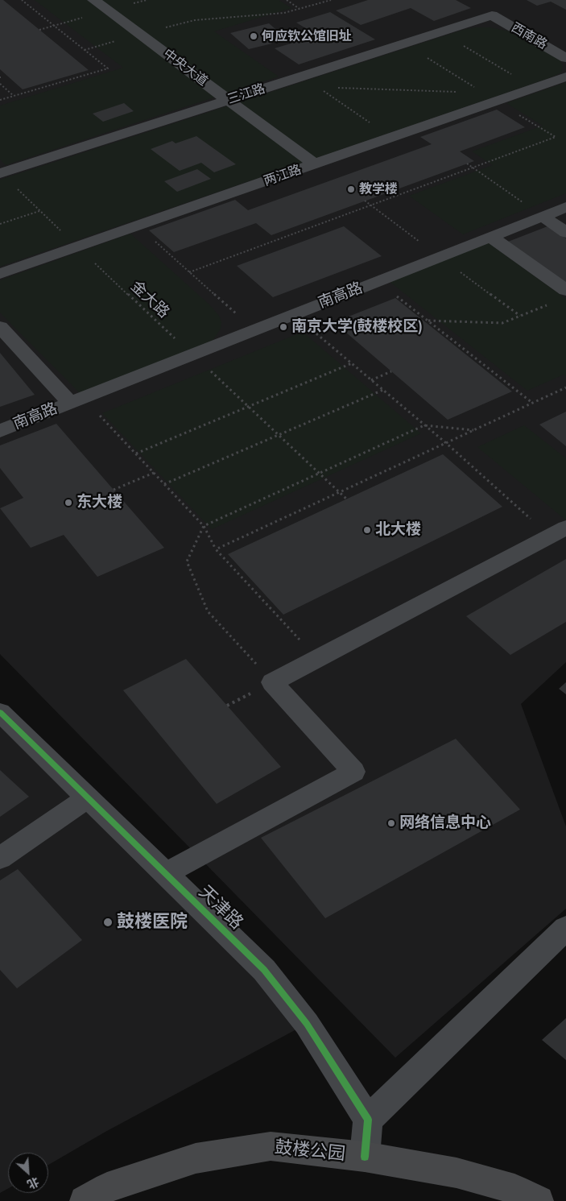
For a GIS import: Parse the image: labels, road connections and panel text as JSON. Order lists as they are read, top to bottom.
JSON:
{
  "streets": {
    "main road": ["鼓楼公园"],
    "street": [
      "西南路",
      "中央大道",
      "三江路",
      "两江路",
      "南高路",
      "天津路"
    ],
    "path": ["金大路"]
  },
  "crossings": [
    ["西南路", "三江路"],
    ["中央大道", "三江路"],
    ["中央大道", "两江路"],
    ["南高路", "金大路"]
  ],
  "places": [
    "何应钦公馆旧址",
    "教学楼",
    "南京大学(鼓楼校区)",
    "东大楼",
    "北大楼",
    "网络信息中心",
    "鼓楼医院"
  ],
  "north": "bottom right"
}
